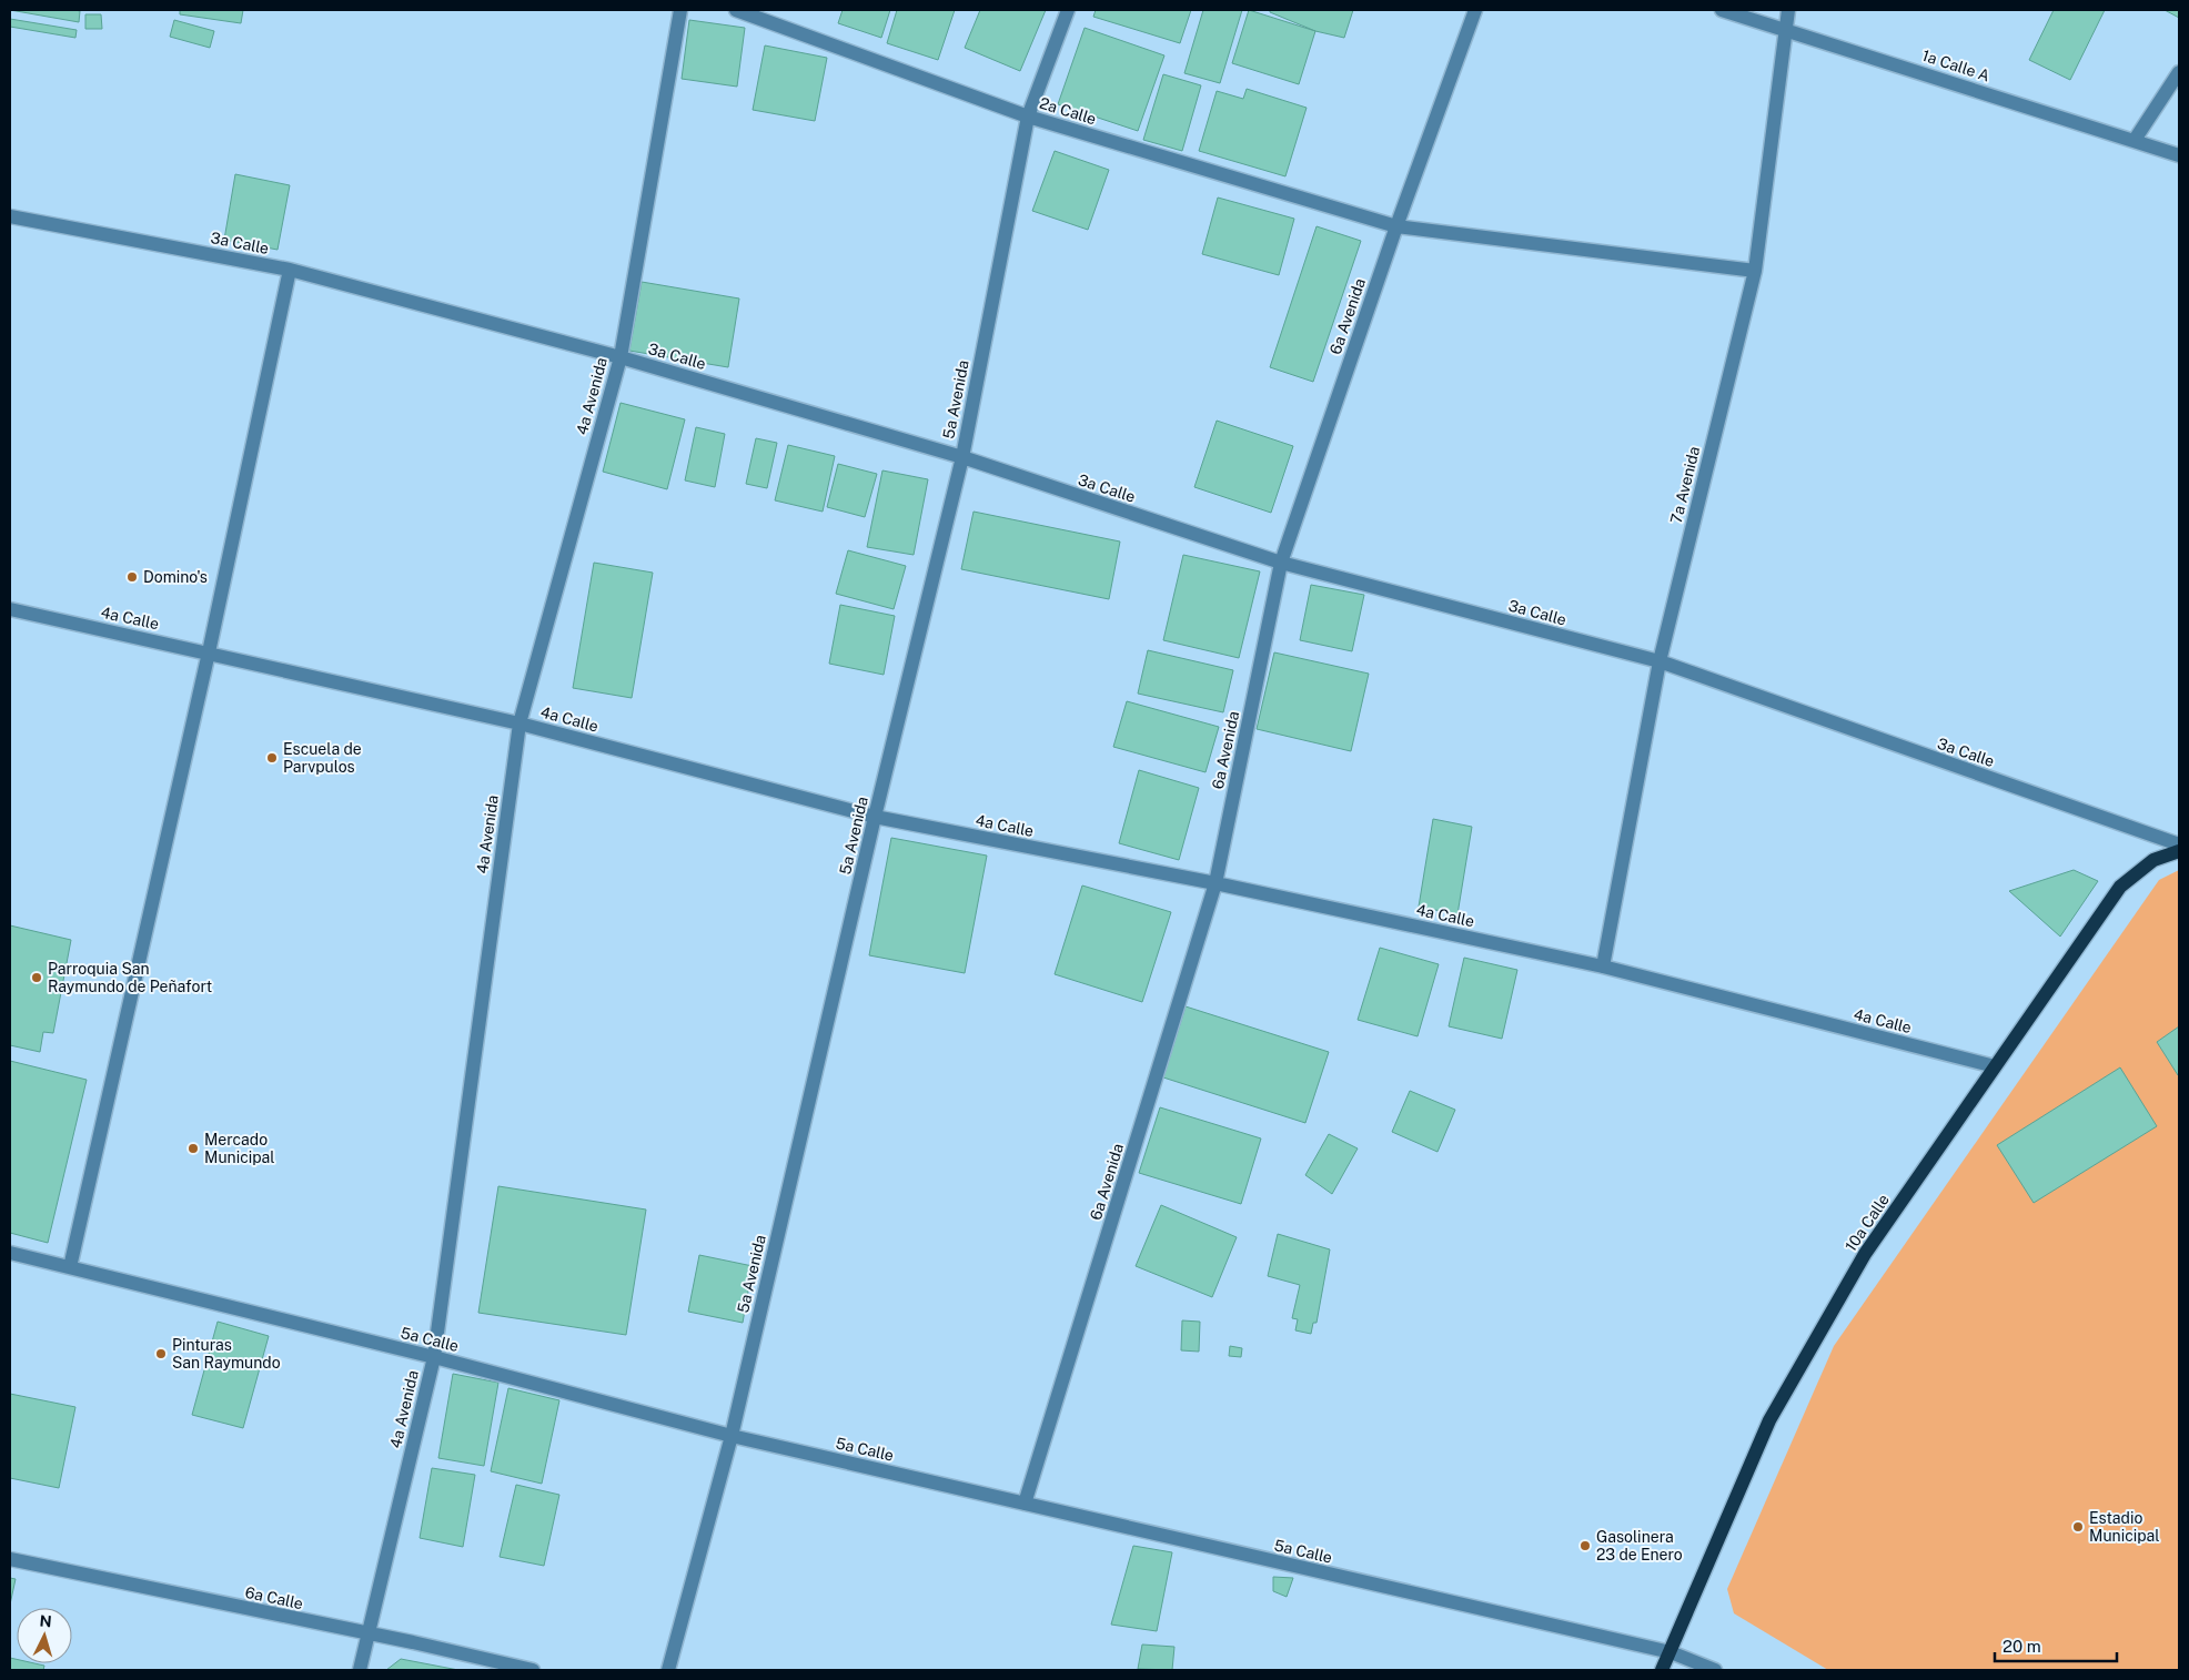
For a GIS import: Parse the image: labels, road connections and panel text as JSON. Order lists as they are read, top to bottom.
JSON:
{
  "streets": {
    "main road": ["10a Calle"],
    "street": [
      "1a Calle A",
      "2a Calle",
      "3a Calle",
      "6a Avenida",
      "4a Avenida",
      "5a Avenida",
      "7a Avenida",
      "4a Calle",
      "5a Calle",
      "6a Calle"
    ]
  },
  "crossings": [
    ["1a Calle A", "7a Avenida"],
    ["2a Calle", "6a Avenida"],
    ["2a Calle", "5a Avenida"],
    ["2a Calle", "7a Avenida"],
    ["3a Calle", "6a Avenida"],
    ["3a Calle", "4a Avenida"],
    ["3a Calle", "5a Avenida"],
    ["3a Calle", "7a Avenida"],
    ["6a Avenida", "4a Calle"],
    ["6a Avenida", "5a Calle"],
    ["4a Avenida", "4a Calle"],
    ["4a Avenida", "5a Calle"],
    ["4a Avenida", "6a Calle"],
    ["5a Avenida", "4a Calle"],
    ["5a Avenida", "5a Calle"],
    ["7a Avenida", "4a Calle"],
    ["4a Calle", "10a Calle"],
    ["10a Calle", "5a Calle"]
  ],
  "places": [
    "Domino's",
    "Escuela de Parvpulos",
    "Parroquia San Raymundo de Peñafort",
    "Mercado Municipal",
    "Pinturas San Raymundo",
    "Estadio Municipal",
    "Gasolinera 23 de Enero"
  ],
  "scale_bar": "20 m",
  "north": "top"
}
